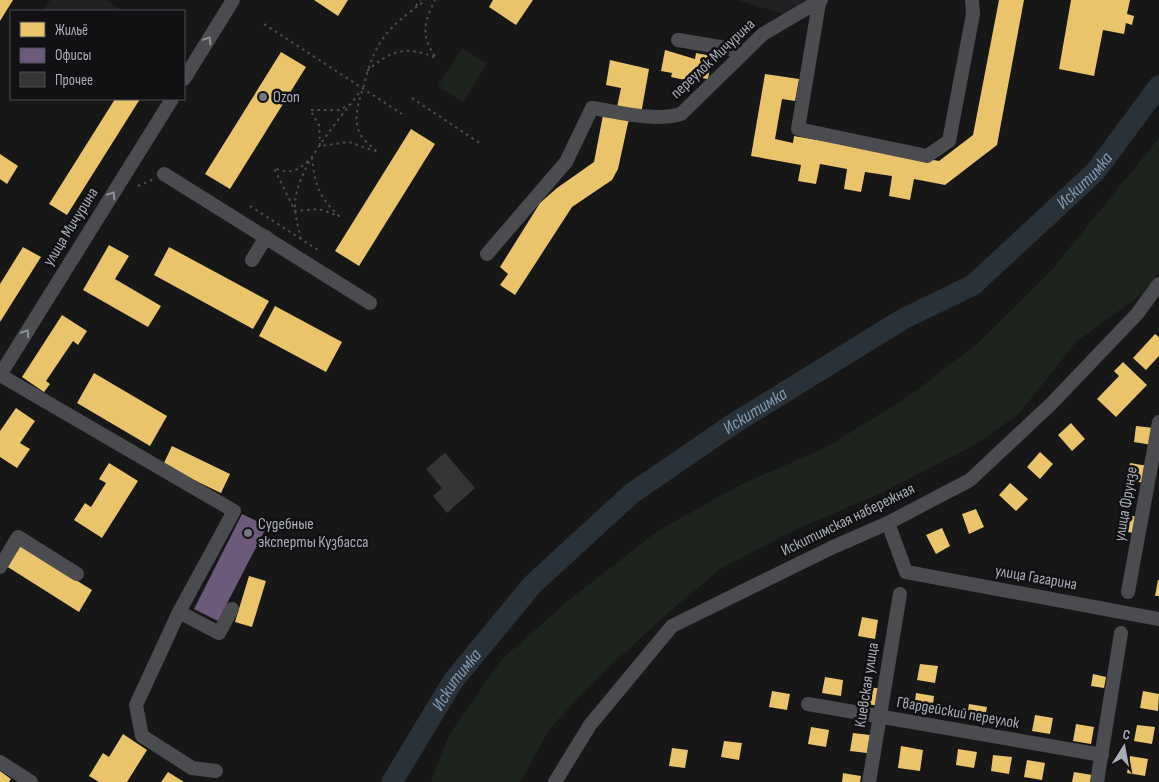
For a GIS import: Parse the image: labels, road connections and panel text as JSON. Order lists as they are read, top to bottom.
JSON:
{
  "streets": {
    "street": [
      "переулок Мичурина",
      "улица Мичурина",
      "улица Фрунзе",
      "Искитимская набережная",
      "улица Гагарина",
      "Киевская улица",
      "Гвардейский переулок"
    ]
  },
  "crossings": [
    ["Искитимская набережная", "улица Гагарина"],
    ["Киевская улица", "Гвардейский переулок"]
  ],
  "one_way": ["улица Мичурина"],
  "water": ["Искитимка"],
  "places": ["Ozon", "Судебные эксперты Кузбасса"],
  "legend": ["Жильё", "Офисы", "Прочее"],
  "north": "top"
}
